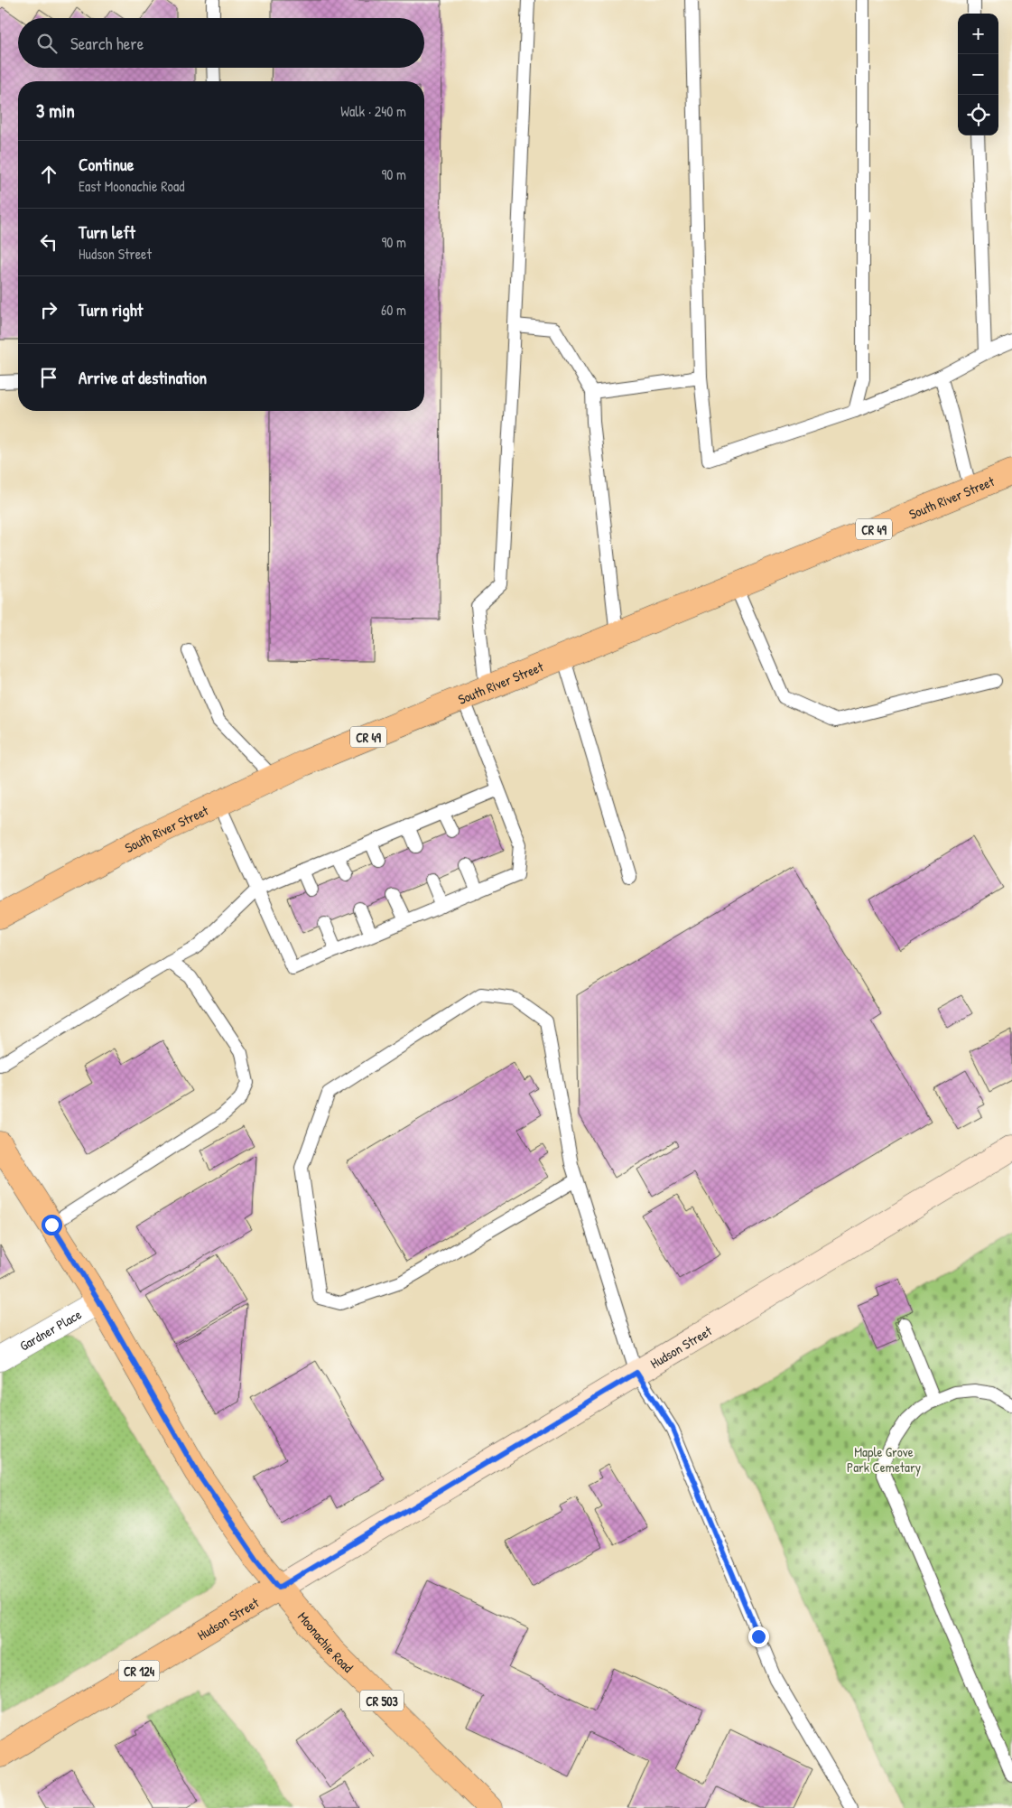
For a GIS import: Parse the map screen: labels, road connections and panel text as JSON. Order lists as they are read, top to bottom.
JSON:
{
  "streets": {
    "main road": [
      "South River Street",
      "CR 49",
      "Hudson Street",
      "Moonachie Road",
      "CR 124",
      "CR 503"
    ],
    "street": ["Gardner Place"]
  },
  "crossings": [
    ["Gardner Place", "CR 503"],
    ["Hudson Street", "Moonachie Road"],
    ["Hudson Street", "CR 503"],
    ["Moonachie Road", "CR 503"]
  ],
  "parks": ["Maple Grove Park Cemetary"],
  "page": {
    "map_buttons": ["+", "−"],
    "search": "Search here",
    "heading": ["3 min", "Walk · 240 m"],
    "list": [
      ["Continue", "East Moonachie Road", "90 m"],
      ["Turn left", "Hudson Street", "90 m"],
      ["Turn right", "60 m"],
      "Arrive at destination"
    ]
  }
}
